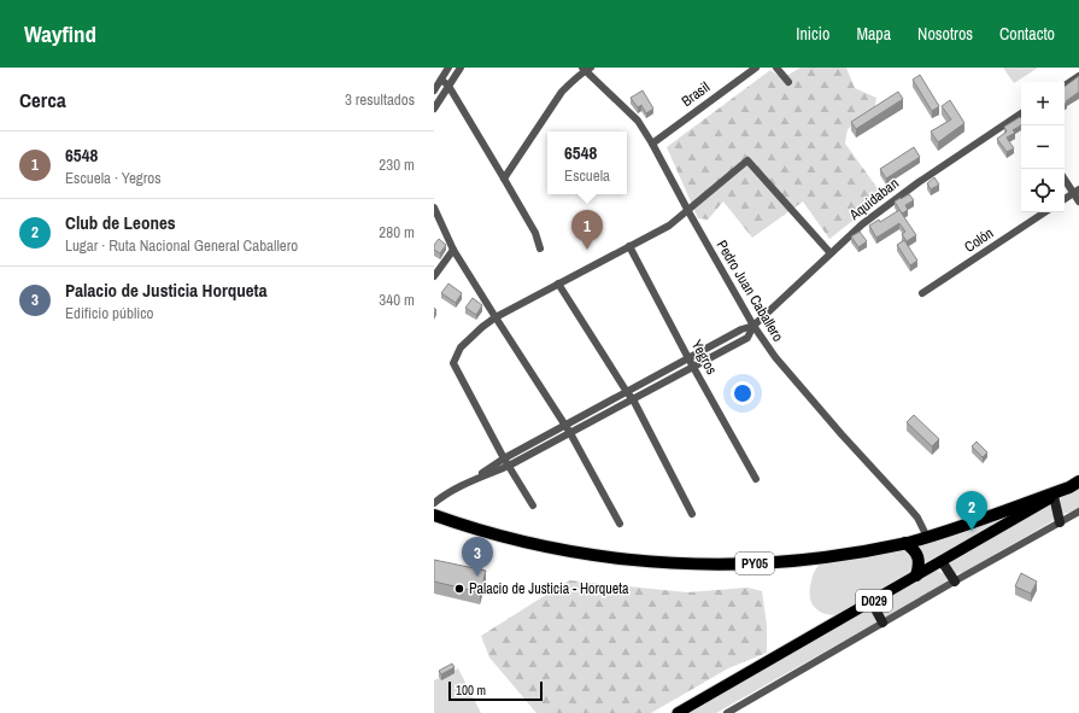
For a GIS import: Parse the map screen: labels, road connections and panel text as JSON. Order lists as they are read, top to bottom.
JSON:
{
  "streets": {
    "highway": ["PY05"],
    "main road": ["D029"],
    "street": [
      "Brasil",
      "Aquidaban",
      "Colón",
      "Pedro Juan Caballero",
      "Yegros"
    ]
  },
  "crossings": [
    ["Brasil", "Pedro Juan Caballero"],
    ["Aquidaban", "Pedro Juan Caballero"],
    ["Aquidaban", "Yegros"],
    ["Pedro Juan Caballero", "PY05"],
    ["PY05", "D029"]
  ],
  "places": ["Palacio de Justicia - Horqueta"],
  "scale_bar": "100 m",
  "page": {
    "header": "Wayfind",
    "nav": [
      "Inicio",
      "Mapa",
      "Nosotros",
      "Contacto"
    ],
    "heading": ["Cerca", "3 resultados"],
    "map_buttons": ["+", "−"],
    "list": [
      {
        "mark": "1",
        "name": "6548",
        "note": "Escuela · Yegros",
        "value": "230 m"
      },
      {
        "mark": "2",
        "name": "Club de Leones",
        "note": "Lugar · Ruta Nacional General Caballero",
        "value": "280 m"
      },
      {
        "mark": "3",
        "name": "Palacio de Justicia Horqueta",
        "note": "Edificio público",
        "value": "340 m"
      }
    ],
    "popup": ["6548", "Escuela"],
    "pins": ["1", "2", "3"],
    "scale": "100 m"
  }
}
